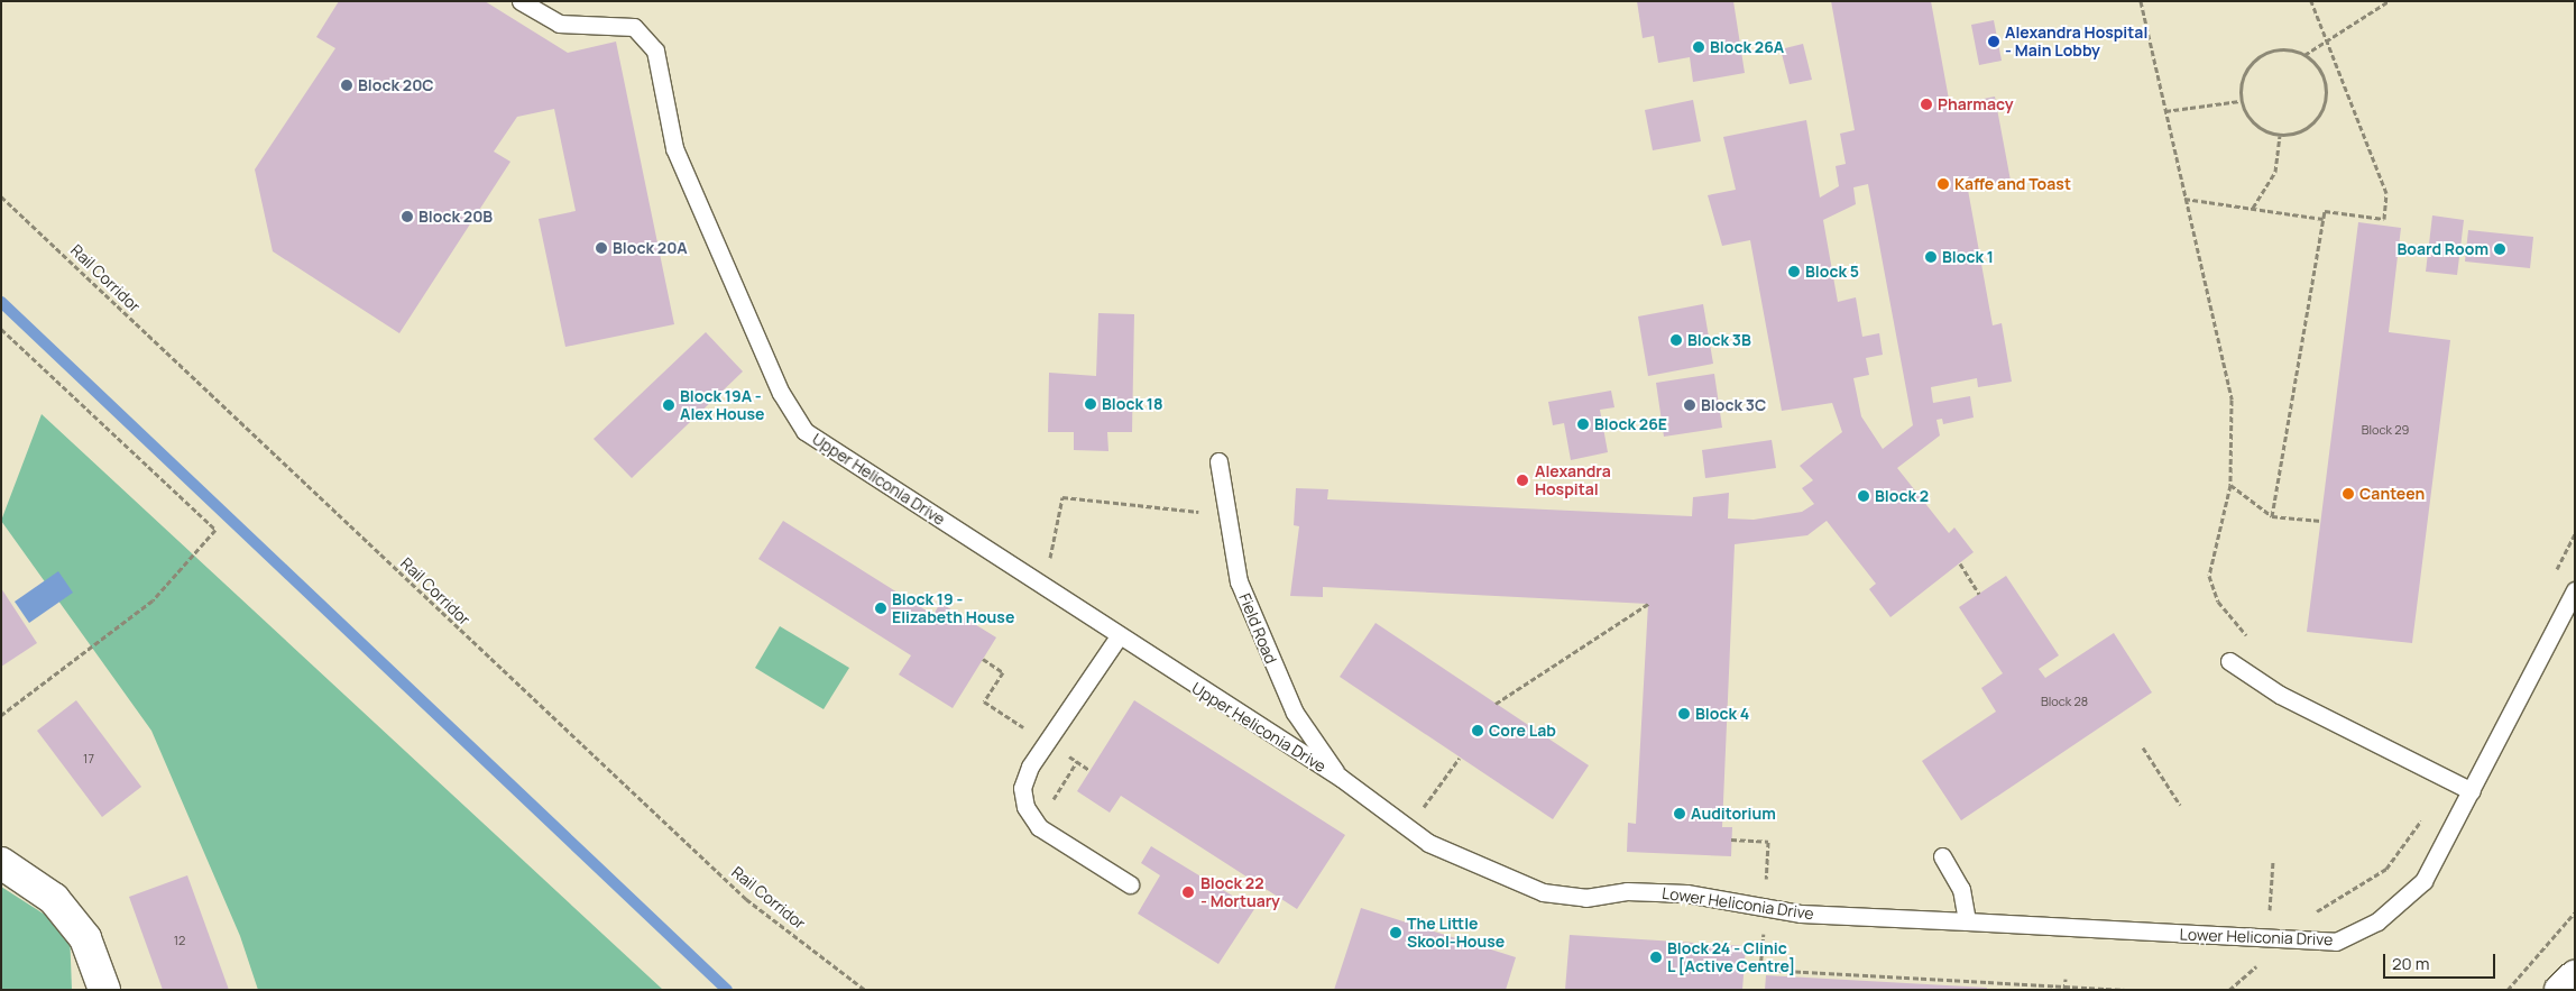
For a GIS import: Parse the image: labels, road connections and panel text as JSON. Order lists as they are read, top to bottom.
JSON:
{
  "streets": {
    "lane": ["Upper Heliconia Drive", "Field Road", "Lower Heliconia Drive"],
    "path": ["Rail Corridor"]
  },
  "crossings": [
    ["Upper Heliconia Drive", "Field Road"],
    ["Upper Heliconia Drive", "Lower Heliconia Drive"],
    ["Field Road", "Lower Heliconia Drive"]
  ],
  "places": [
    "Alexandra Hospital - Main Lobby",
    "Block 26A",
    "Block 20C",
    "Pharmacy",
    "Kaffe and Toast",
    "Block 20B",
    "Block 20A",
    "Board Room",
    "Block 1",
    "Block 5",
    "Block 3B",
    "Block 18",
    "Block 19A - Alex House",
    "Block 3C",
    "Block 26E",
    "Alexandra Hospital",
    "Canteen",
    "Block 2",
    "Block 19 - Elizabeth House",
    "Block 4",
    "Core Lab",
    "Auditorium",
    "Block 22 - Mortuary",
    "The Little Skool-House",
    "Block 24 - Clinic L [Active Centre]"
  ],
  "house_numbers": [
    "Block 29",
    "Block 28",
    "17",
    "12"
  ],
  "scale_bar": "20 m"
}
